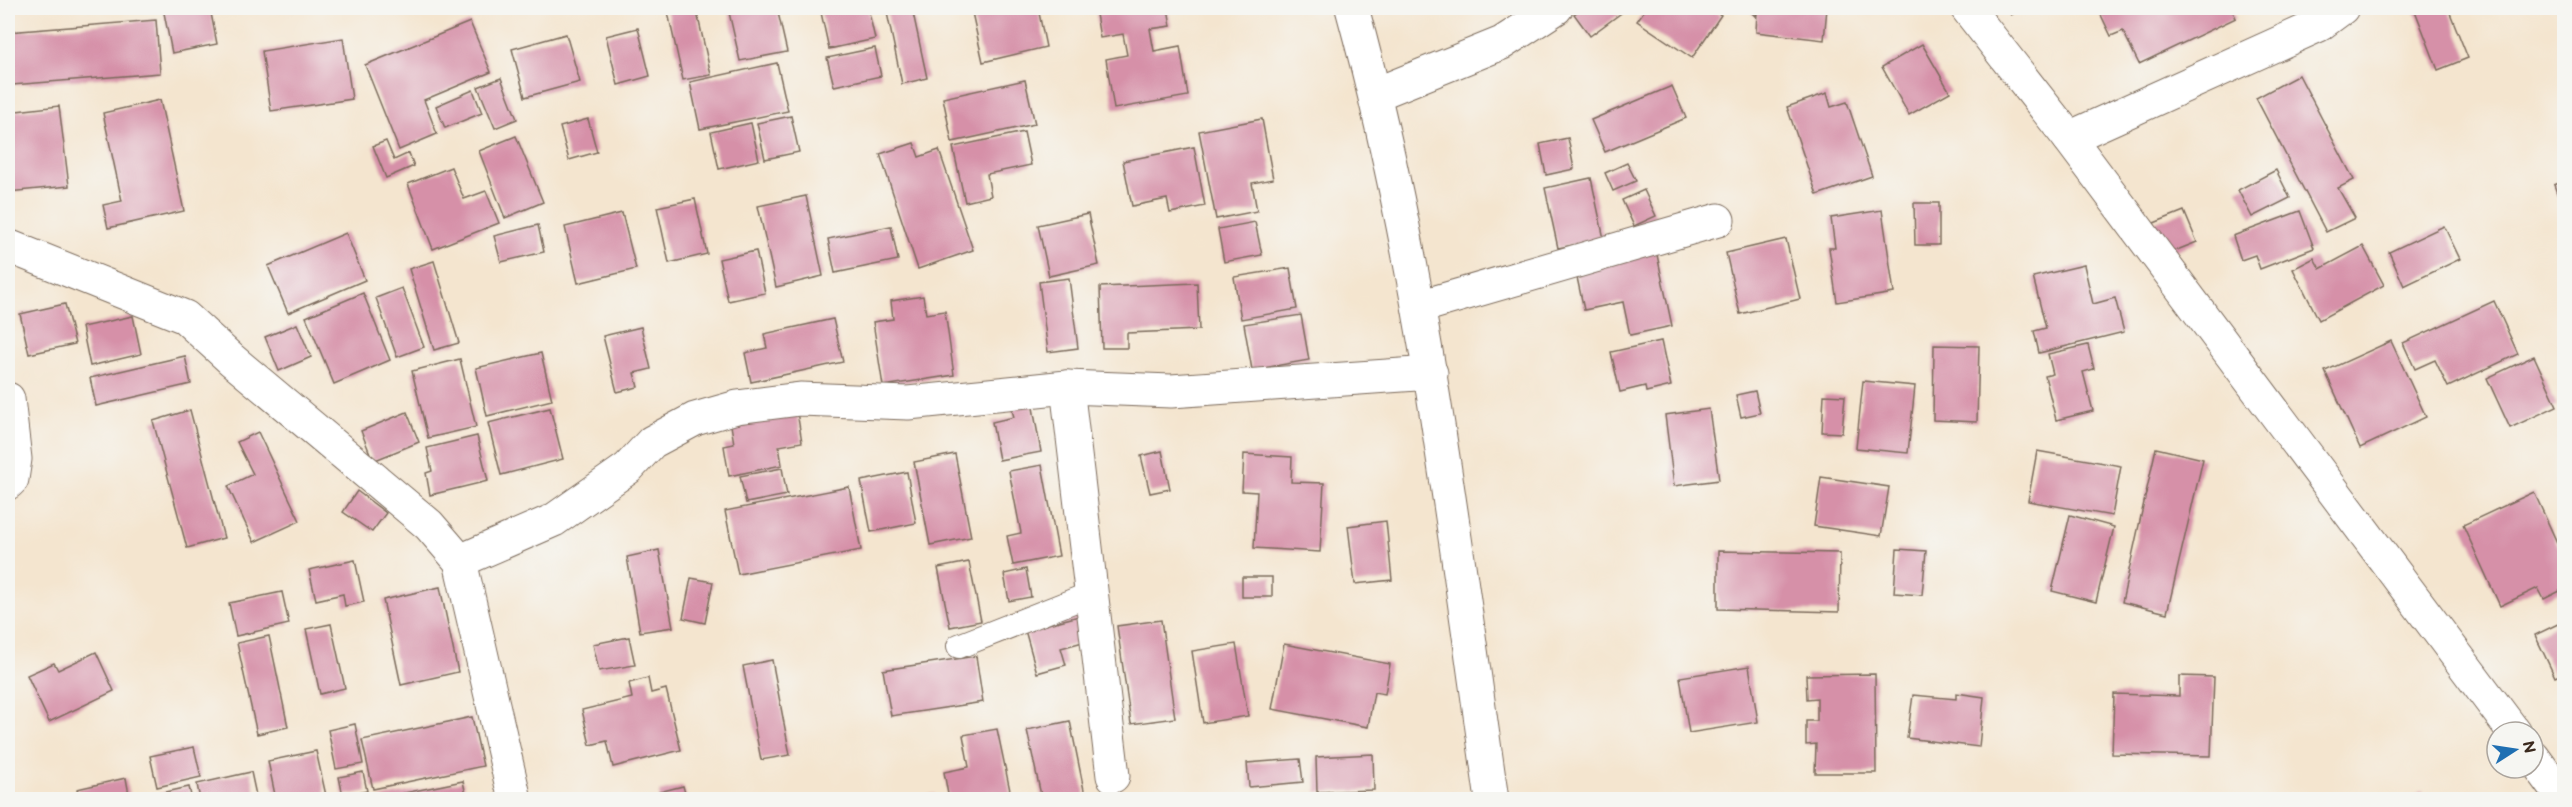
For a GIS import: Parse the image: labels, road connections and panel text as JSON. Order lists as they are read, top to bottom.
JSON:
{
  "north": "right"
}
